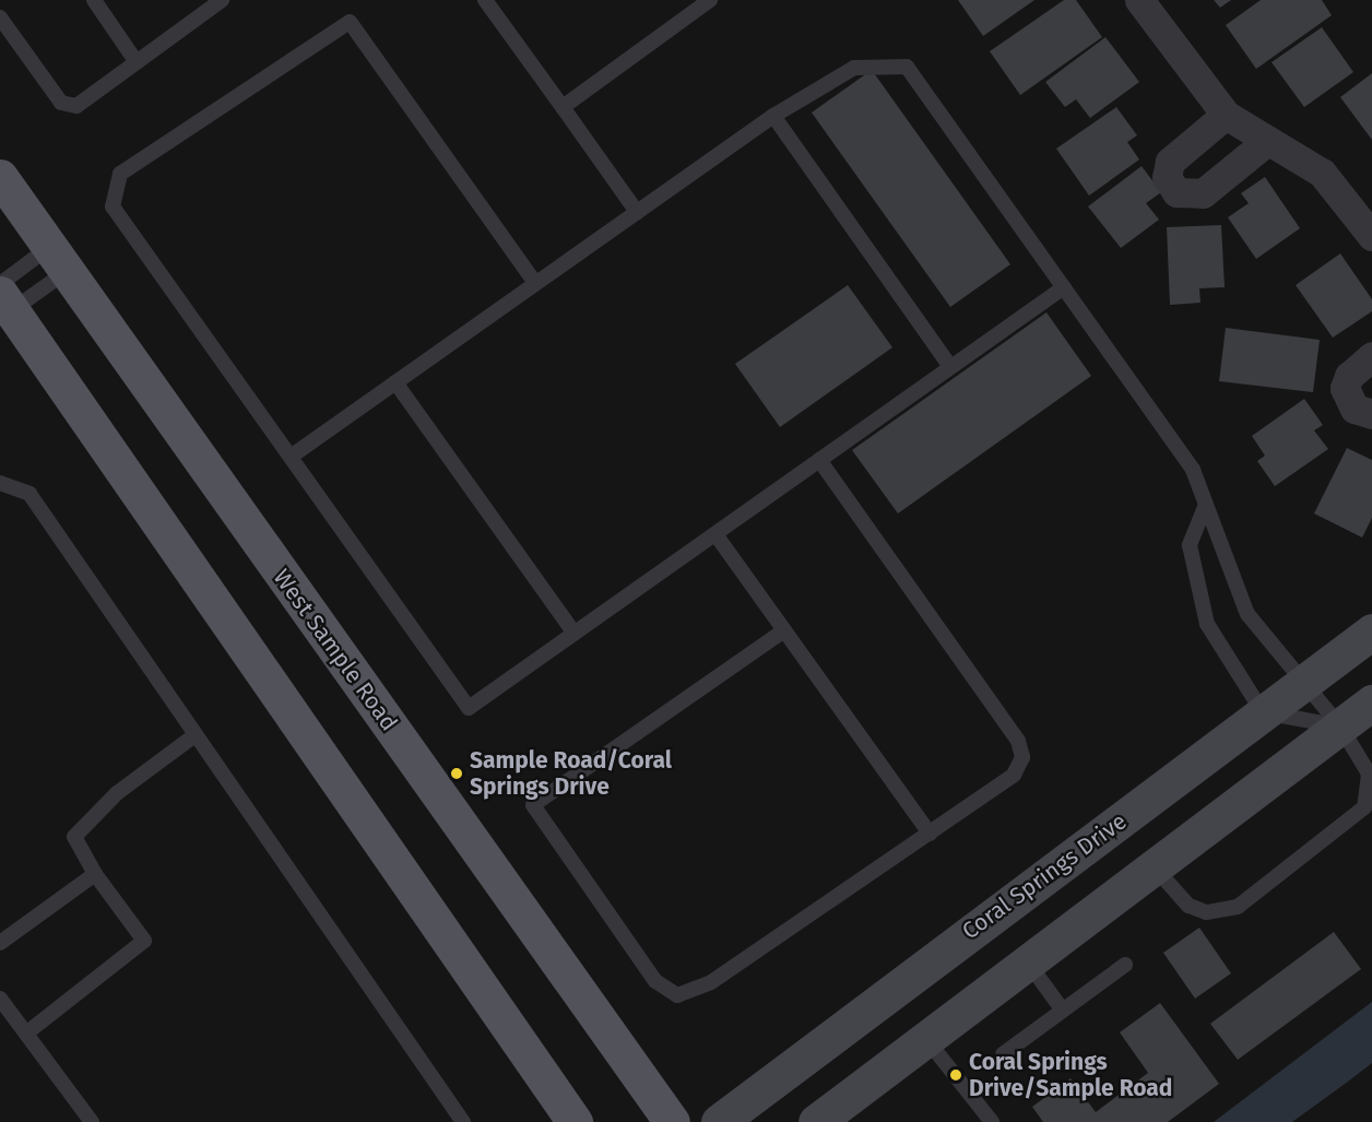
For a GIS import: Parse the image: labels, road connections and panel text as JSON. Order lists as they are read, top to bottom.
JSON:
{
  "streets": {
    "main road": ["West Sample Road", "Coral Springs Drive"]
  },
  "places": ["Sample Road/Coral Springs Drive", "Coral Springs Drive/Sample Road"]
}
